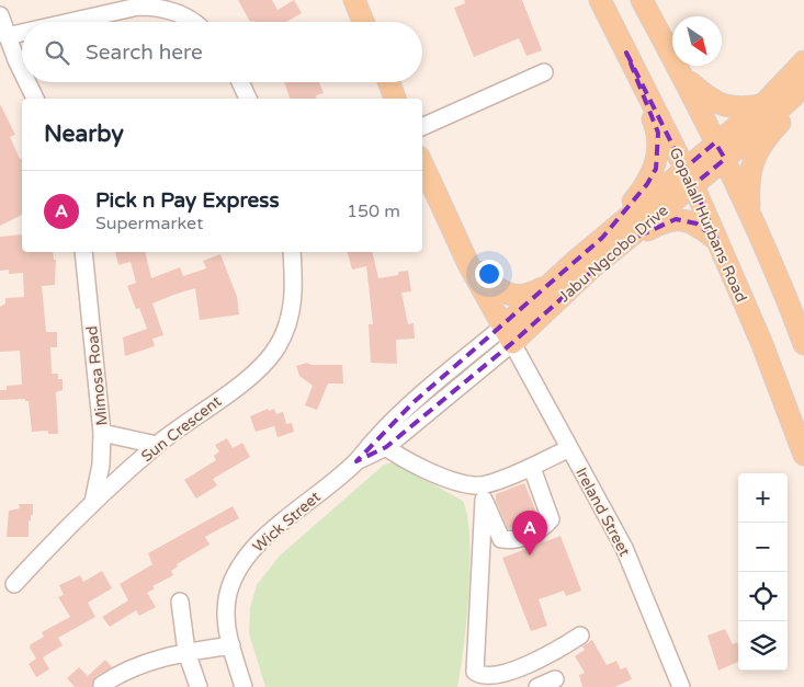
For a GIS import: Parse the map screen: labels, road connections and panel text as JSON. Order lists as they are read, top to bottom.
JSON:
{
  "streets": {
    "main road": ["Gopalall Hurbans Road", "Jabu Ngcobo Drive"],
    "street": [
      "Mimosa Road",
      "Sun Crescent",
      "Ireland Street",
      "Wick Street"
    ]
  },
  "crossings": [
    ["Gopalall Hurbans Road", "Jabu Ngcobo Drive"],
    ["Jabu Ngcobo Drive", "Ireland Street"],
    ["Jabu Ngcobo Drive", "Wick Street"],
    ["Mimosa Road", "Sun Crescent"],
    ["Ireland Street", "Wick Street"]
  ],
  "north": "bottom right",
  "page": {
    "search": "Search here",
    "heading": "Nearby",
    "list": [
      {
        "mark": "A",
        "name": "Pick n Pay Express",
        "note": "Supermarket",
        "value": "150 m"
      }
    ],
    "map_buttons": ["+", "−"],
    "pins": "A"
  }
}
